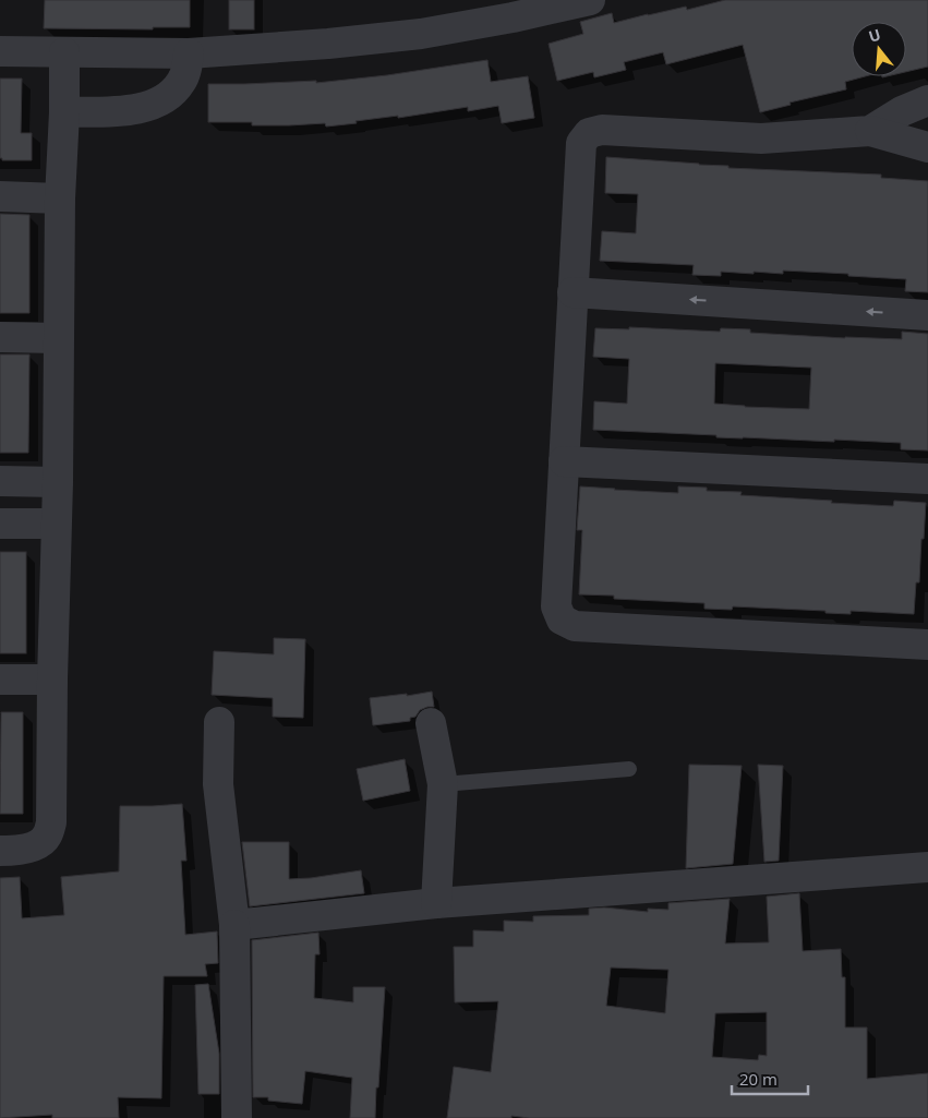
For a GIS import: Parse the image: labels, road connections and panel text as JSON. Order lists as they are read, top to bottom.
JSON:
{
  "scale_bar": "20 m",
  "north": "top"
}
